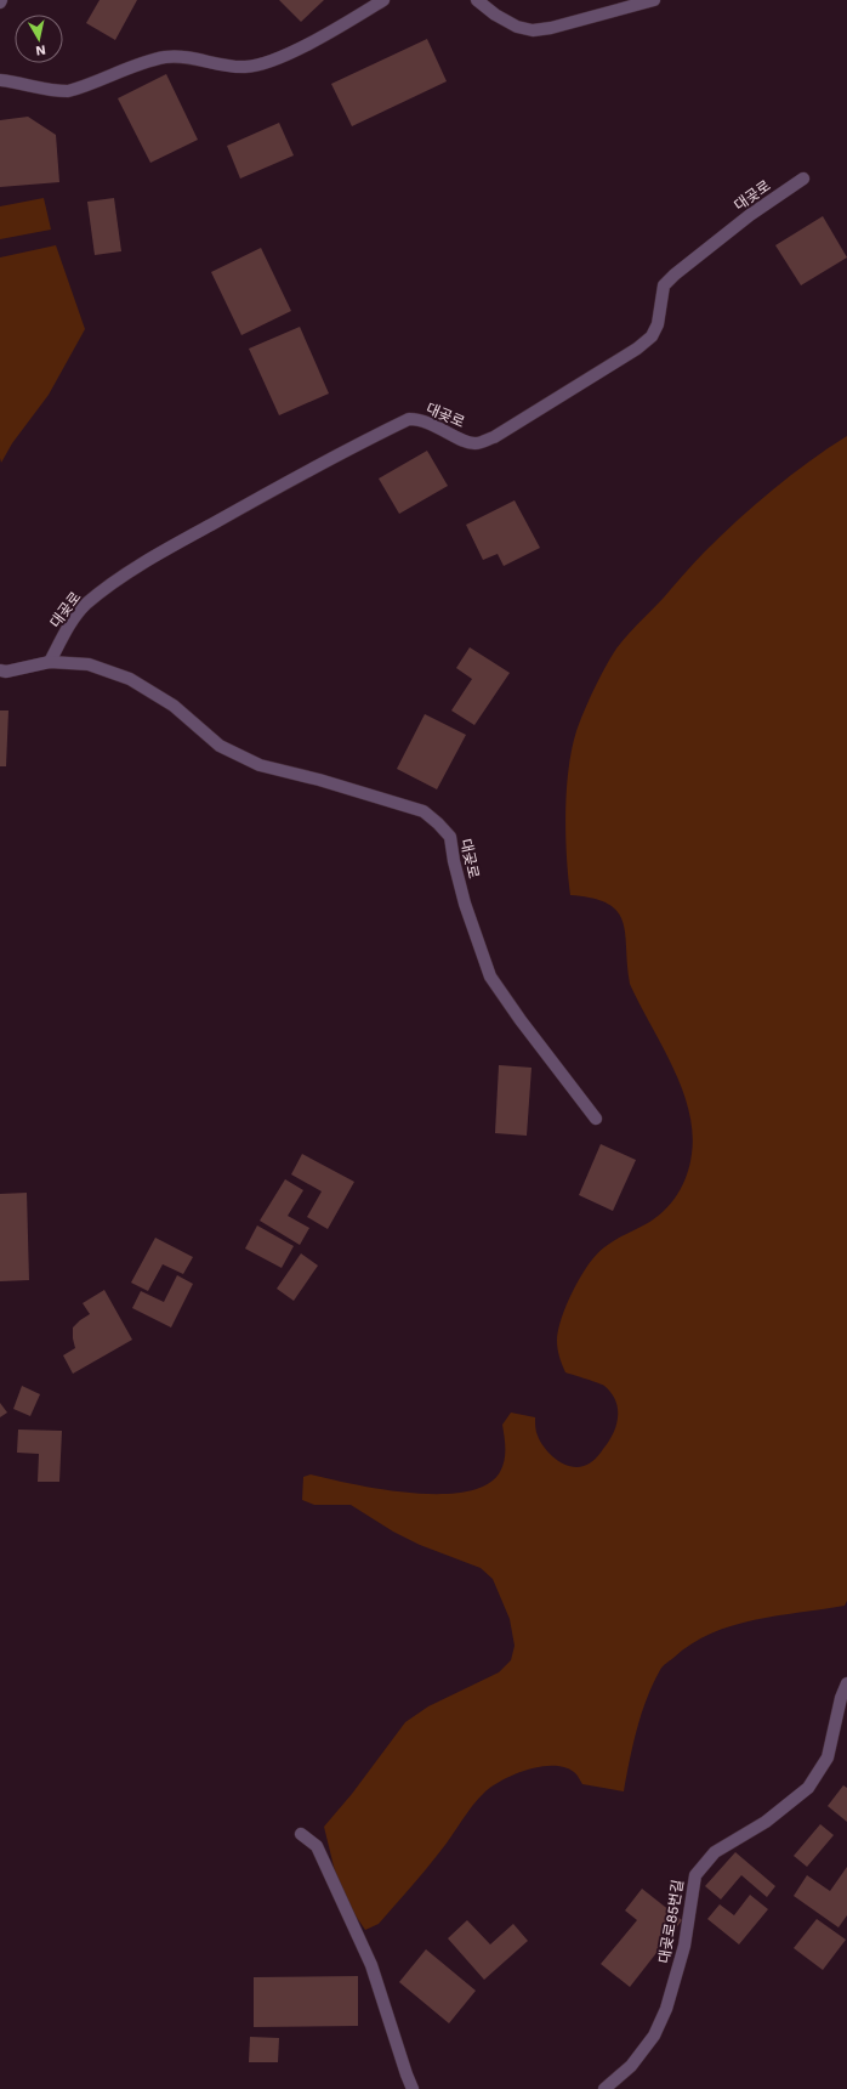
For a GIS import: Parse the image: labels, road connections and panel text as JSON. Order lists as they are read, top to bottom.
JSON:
{
  "streets": {
    "lane": ["대곶로", "대곶로85번길"]
  },
  "north": "bottom"
}
